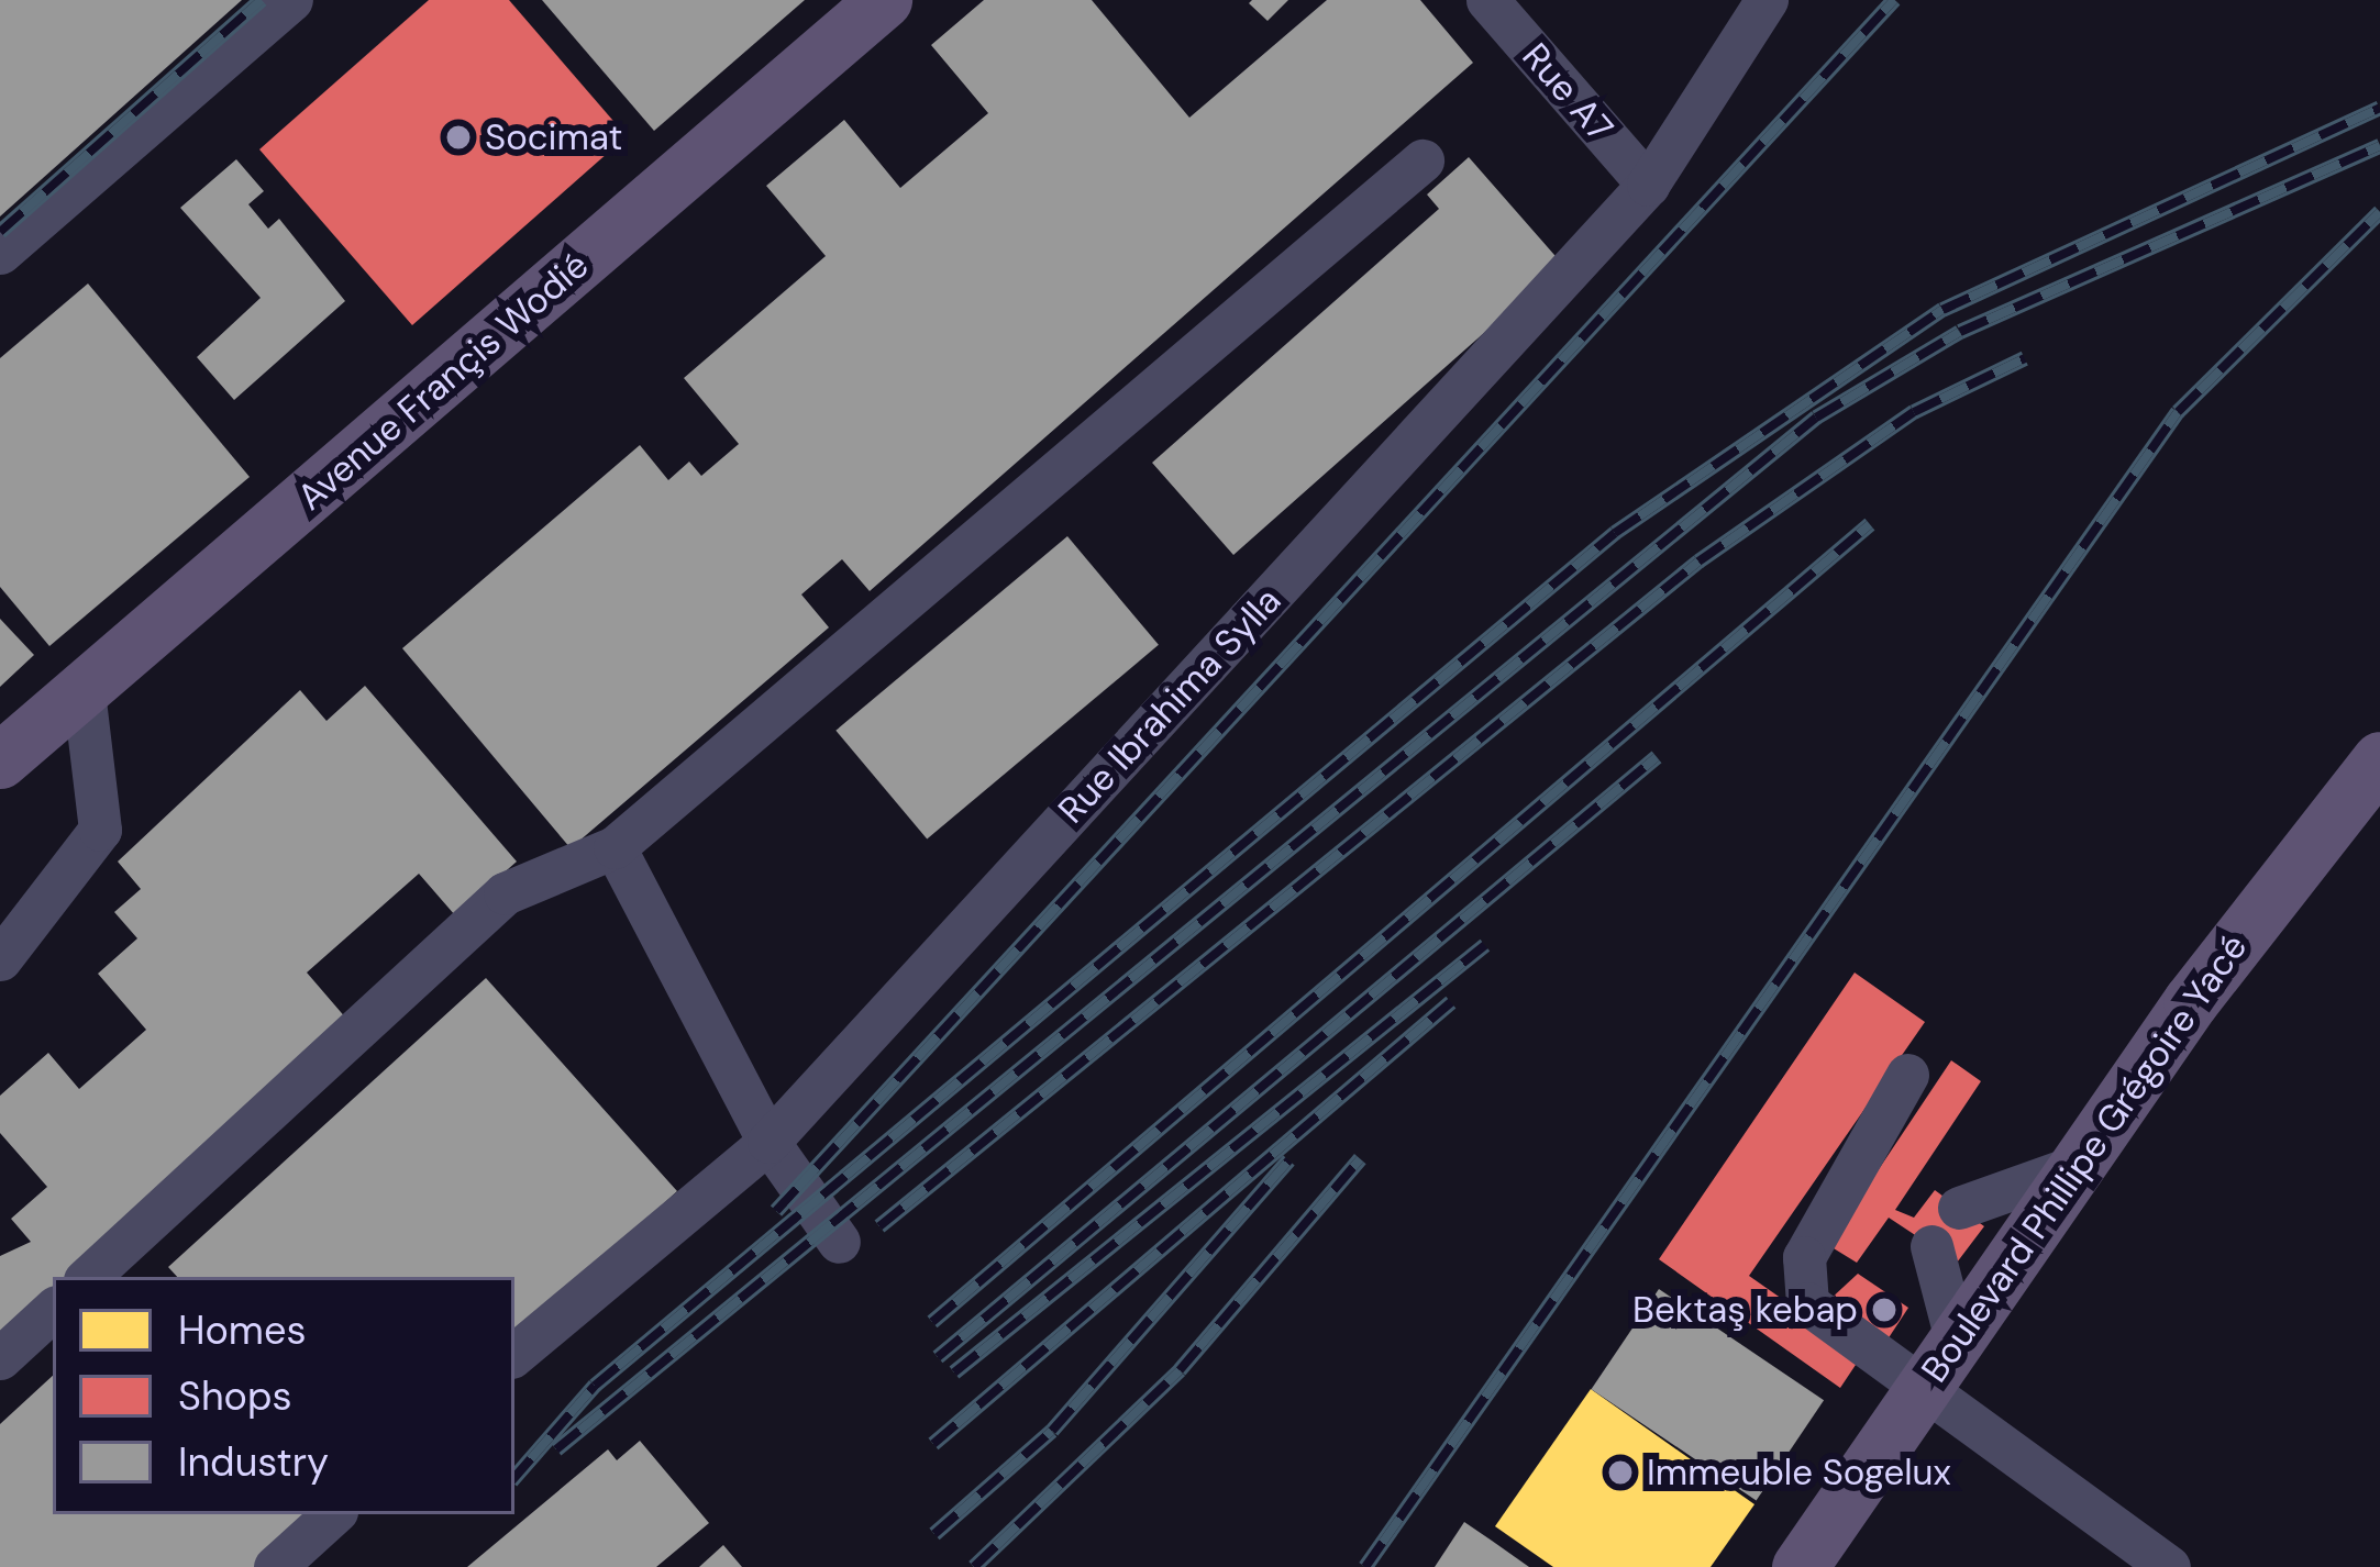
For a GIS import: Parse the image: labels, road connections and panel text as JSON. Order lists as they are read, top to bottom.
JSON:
{
  "streets": {
    "main road": ["Avenue Françis Wodié", "Boulevard Phillipe Grégoire Yacé"],
    "street": ["Rue A7", "Rue Ibrahima Sylla"]
  },
  "crossings": [
    ["Rue A7", "Rue Ibrahima Sylla"]
  ],
  "places": ["Socimat", "Bektaş kebap", "Immeuble Sogelux"],
  "legend": ["Homes", "Shops", "Industry"]
}
